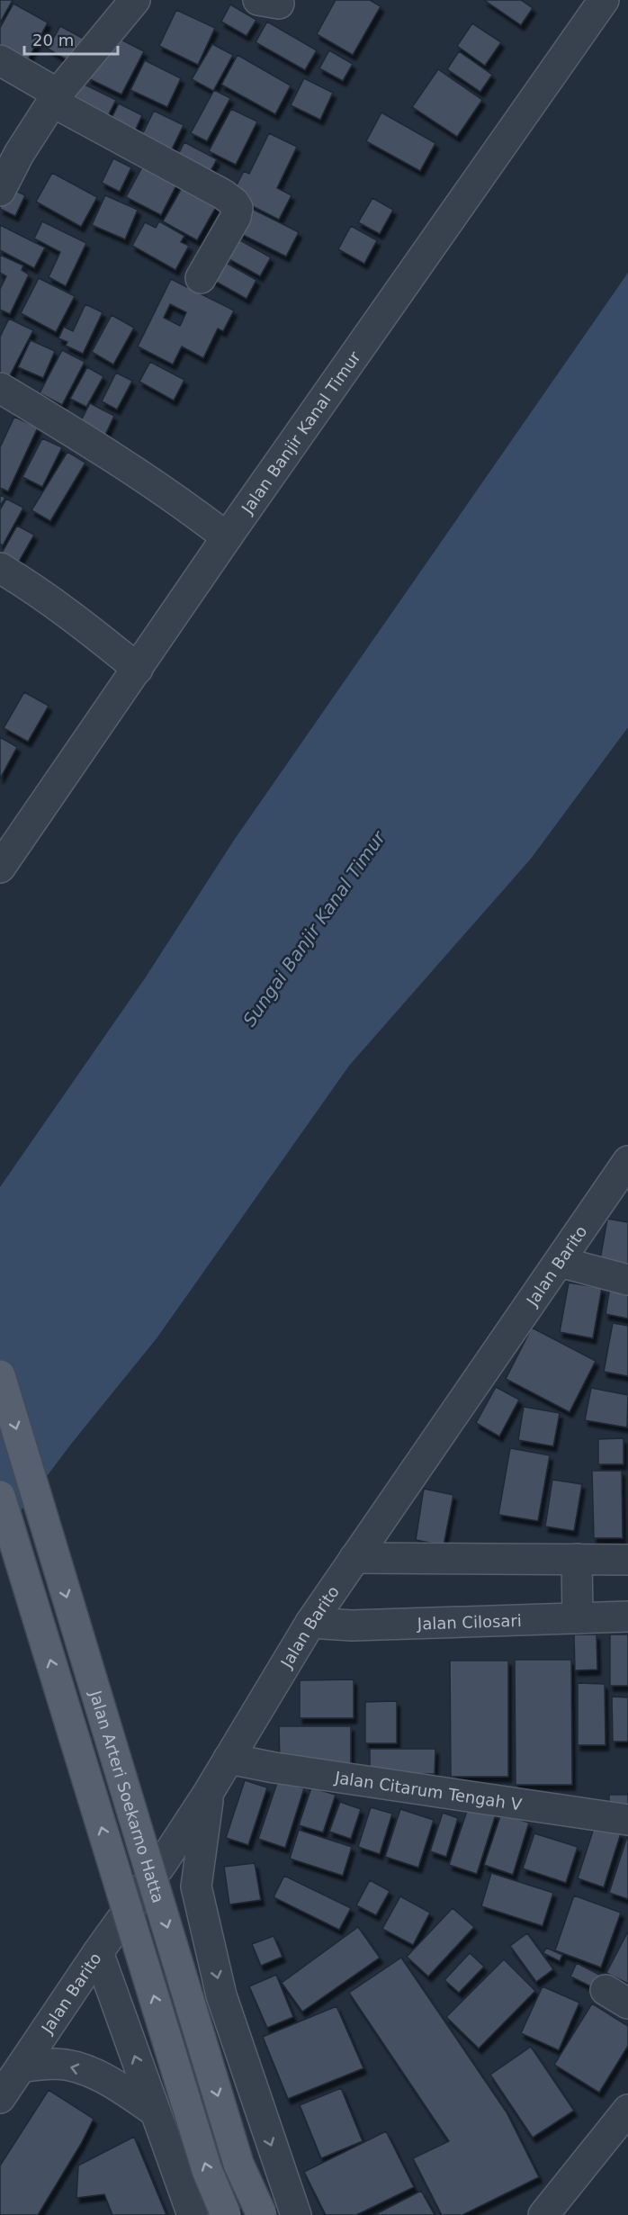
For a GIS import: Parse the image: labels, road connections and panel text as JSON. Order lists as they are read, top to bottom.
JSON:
{
  "streets": {
    "main road": ["Jalan Arteri Soekarno Hatta"],
    "street": [
      "Jalan Banjir Kanal Timur",
      "Jalan Barito",
      "Jalan Cilosari",
      "Jalan Citarum Tengah V"
    ]
  },
  "crossings": [
    ["Jalan Barito", "Jalan Cilosari"],
    ["Jalan Barito", "Jalan Citarum Tengah V"]
  ],
  "water": ["Sungai Banjir Kanal Timur"],
  "scale_bar": "20 m"
}
